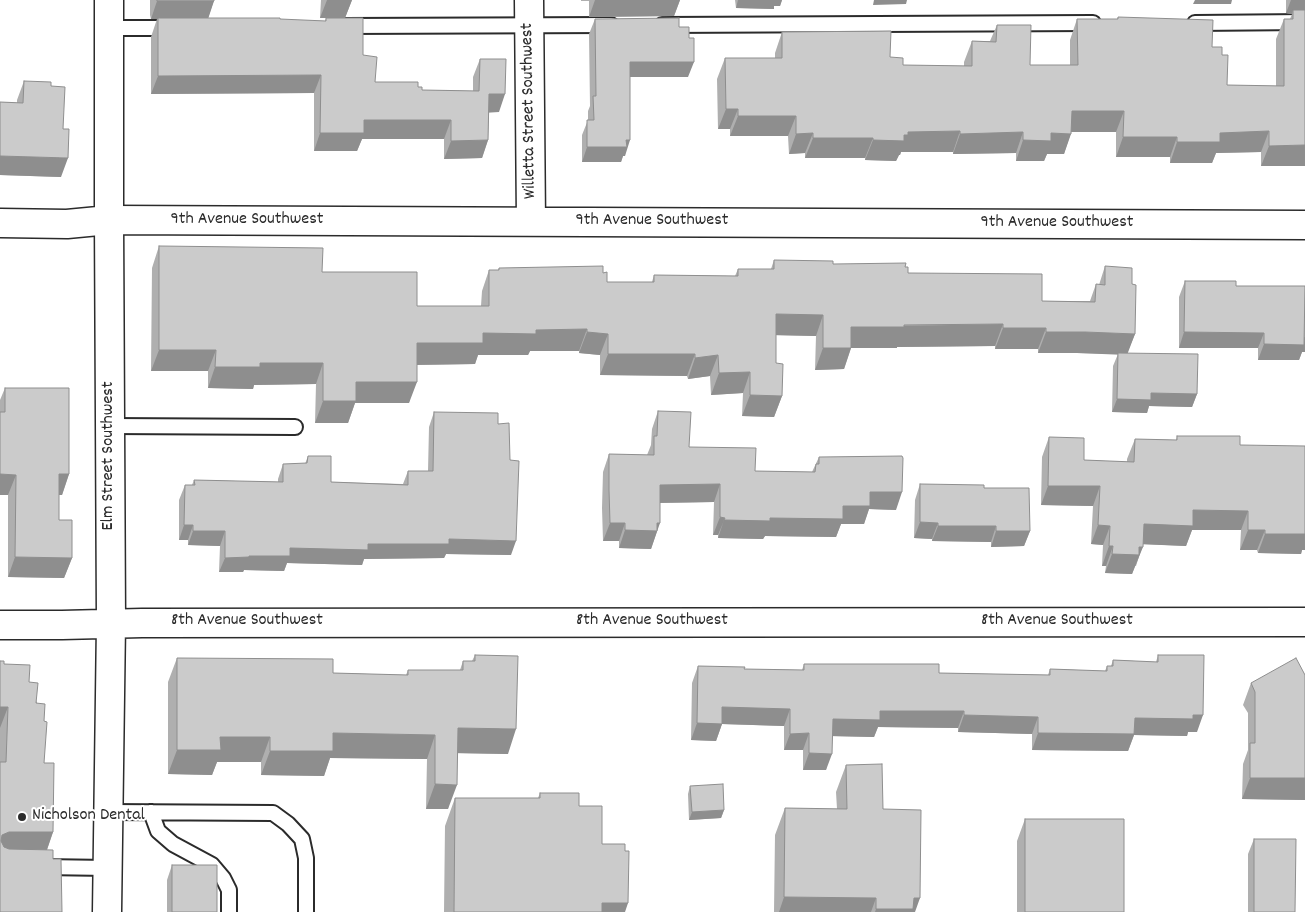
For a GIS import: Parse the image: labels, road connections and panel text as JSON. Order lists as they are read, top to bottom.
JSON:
{
  "streets": {
    "street": [
      "Willetta Street Southwest",
      "9th Avenue Southwest",
      "Elm Street Southwest",
      "8th Avenue Southwest"
    ]
  },
  "crossings": [
    ["Willetta Street Southwest", "9th Avenue Southwest"],
    ["9th Avenue Southwest", "Elm Street Southwest"],
    ["Elm Street Southwest", "8th Avenue Southwest"]
  ],
  "places": ["Nicholson Dental"]
}
